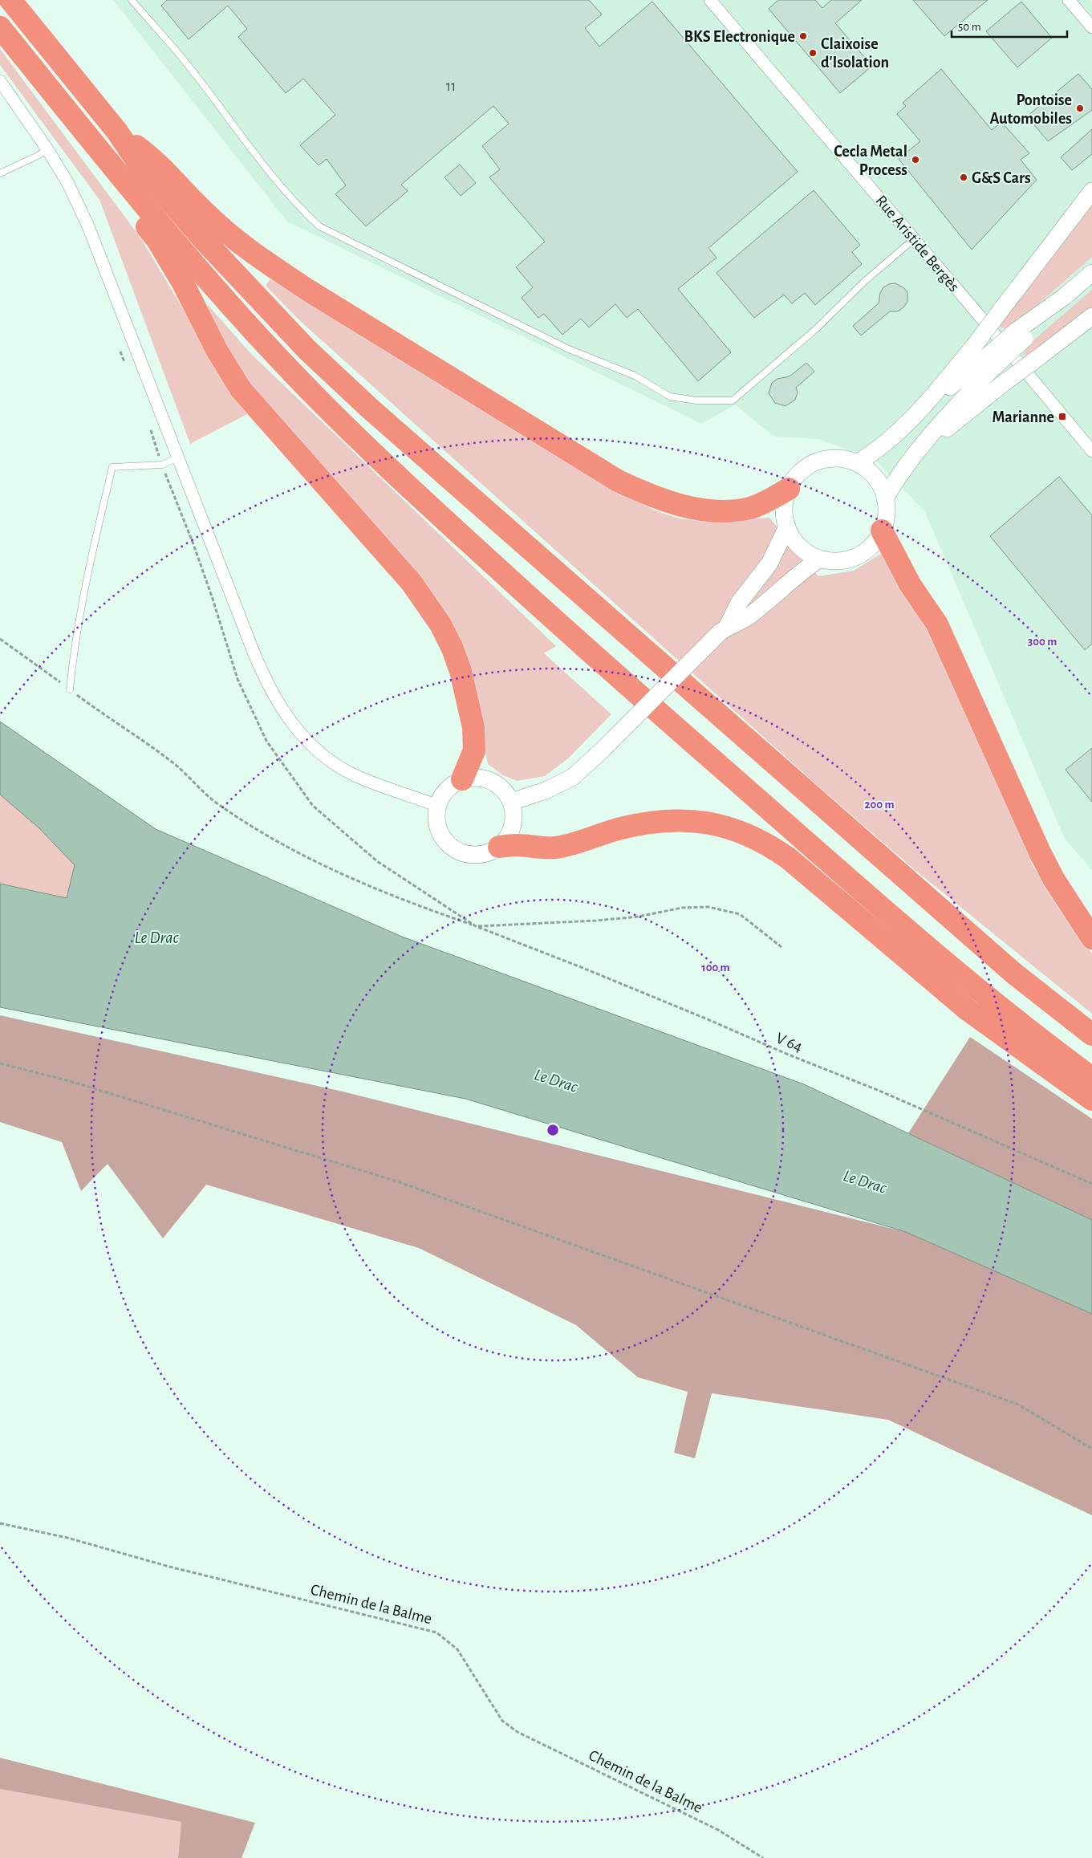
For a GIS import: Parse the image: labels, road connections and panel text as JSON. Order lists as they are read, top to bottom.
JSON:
{
  "streets": {
    "street": ["Rue Aristide Bergès"],
    "path": ["V 64", "Chemin de la Balme"]
  },
  "water": ["Le Drac"],
  "places": {
    "other": [
      "BKS Electronique",
      "Claixoise d'Isolation",
      "Pontoise Automobiles",
      "Cecla Metal Process",
      "G&S Cars"
    ],
    "transit": ["Marianne"]
  },
  "house_numbers": ["11"],
  "scale_bar": "50 m",
  "rings": ["300 m", "200 m", "100 m"]
}
